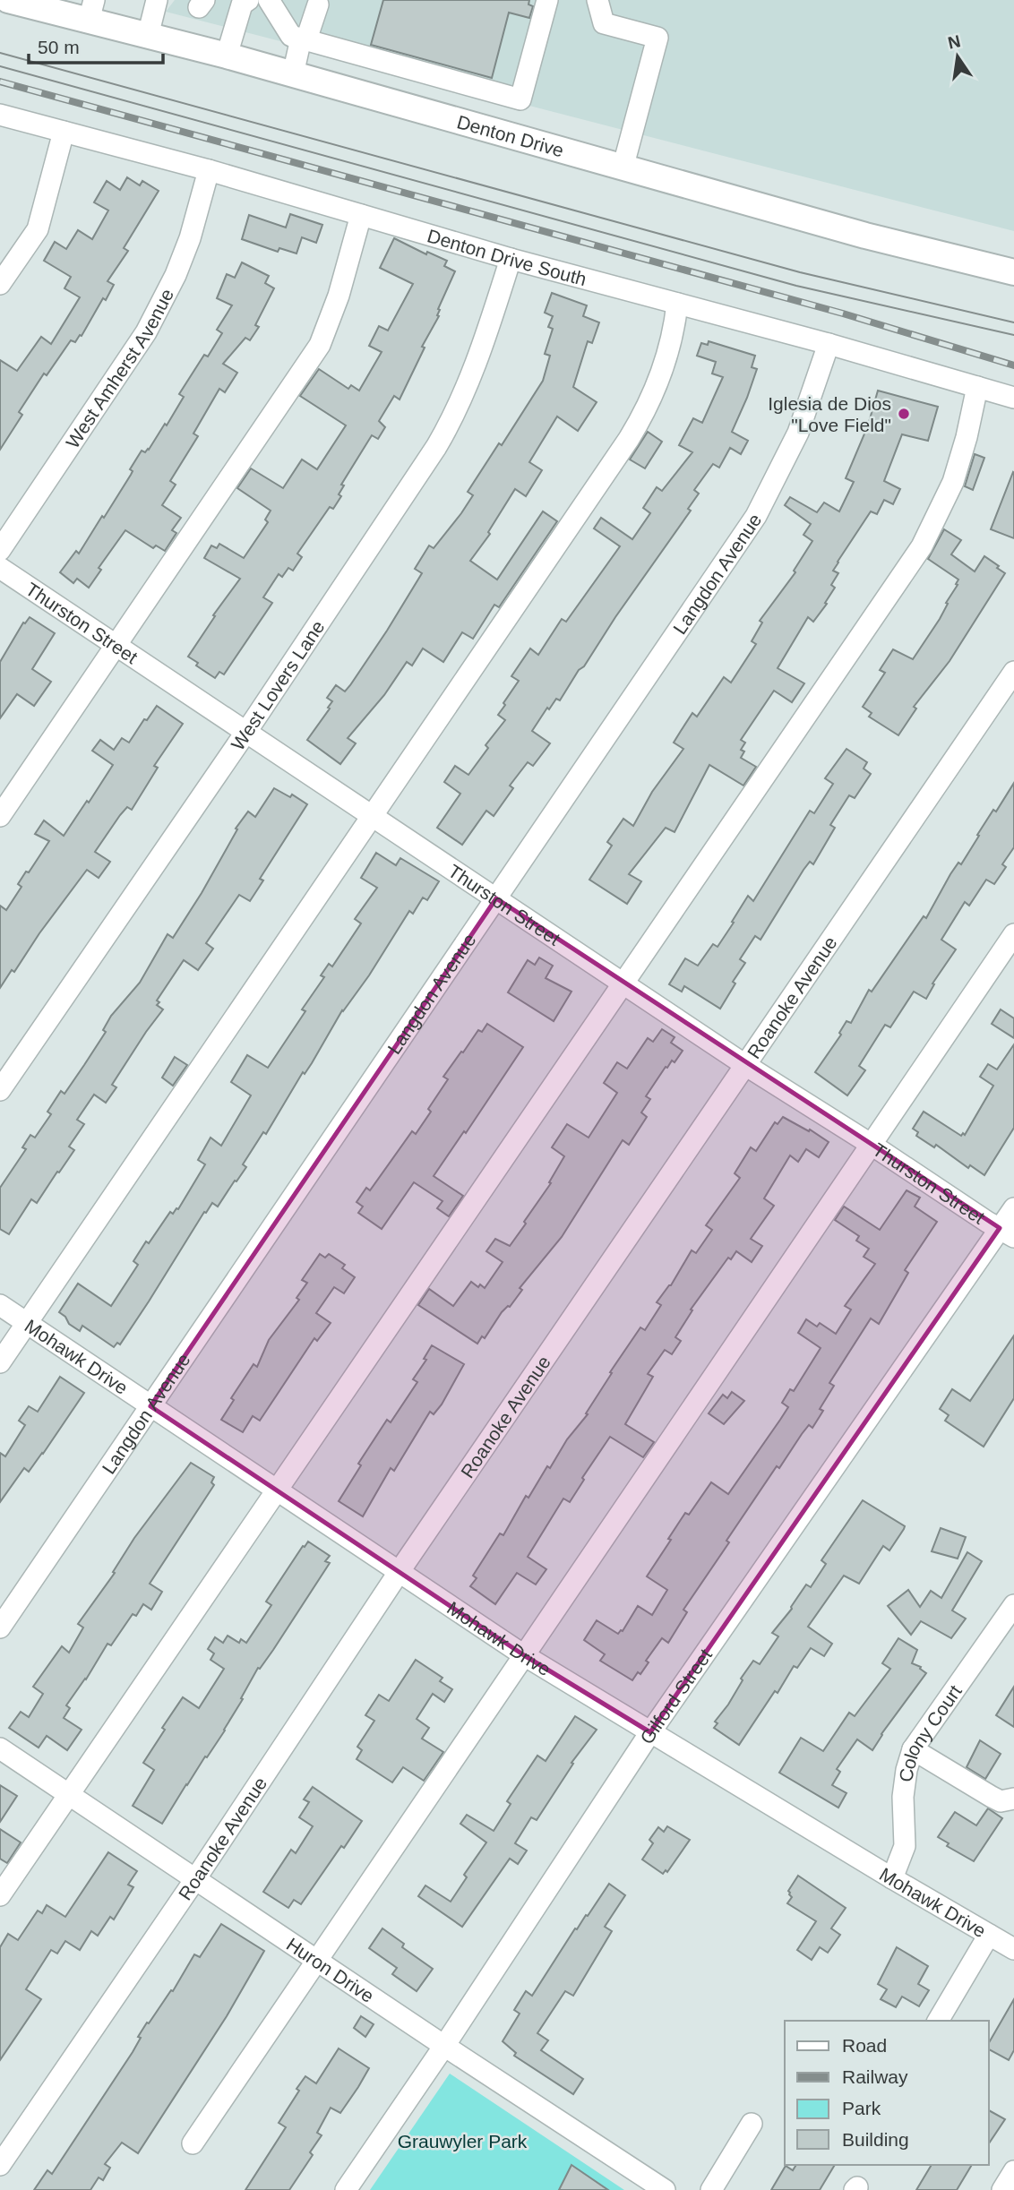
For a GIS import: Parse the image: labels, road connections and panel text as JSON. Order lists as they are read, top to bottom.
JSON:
{
  "streets": {
    "main road": ["Denton Drive"],
    "street": [
      "Denton Drive South",
      "West Amherst Avenue",
      "Langdon Avenue",
      "Thurston Street",
      "West Lovers Lane",
      "Roanoke Avenue",
      "Mohawk Drive",
      "Gilford Street",
      "Colony Court",
      "Huron Drive"
    ]
  },
  "crossings": [
    ["Denton Drive South", "West Amherst Avenue"],
    ["Denton Drive South", "Langdon Avenue"],
    ["Denton Drive South", "West Lovers Lane"],
    ["Langdon Avenue", "Thurston Street"],
    ["Langdon Avenue", "Mohawk Drive"],
    ["Thurston Street", "West Lovers Lane"],
    ["Thurston Street", "Roanoke Avenue"],
    ["Thurston Street", "Gilford Street"],
    ["Roanoke Avenue", "Mohawk Drive"],
    ["Roanoke Avenue", "Huron Drive"],
    ["Mohawk Drive", "Gilford Street"],
    ["Mohawk Drive", "Colony Court"],
    ["Gilford Street", "Huron Drive"]
  ],
  "parks": ["Grauwyler Park"],
  "places": ["Iglesia de Dios \"Love Field\""],
  "legend": [
    "Road",
    "Railway",
    "Park",
    "Building"
  ],
  "scale_bar": "50 m",
  "north": "top"
}
